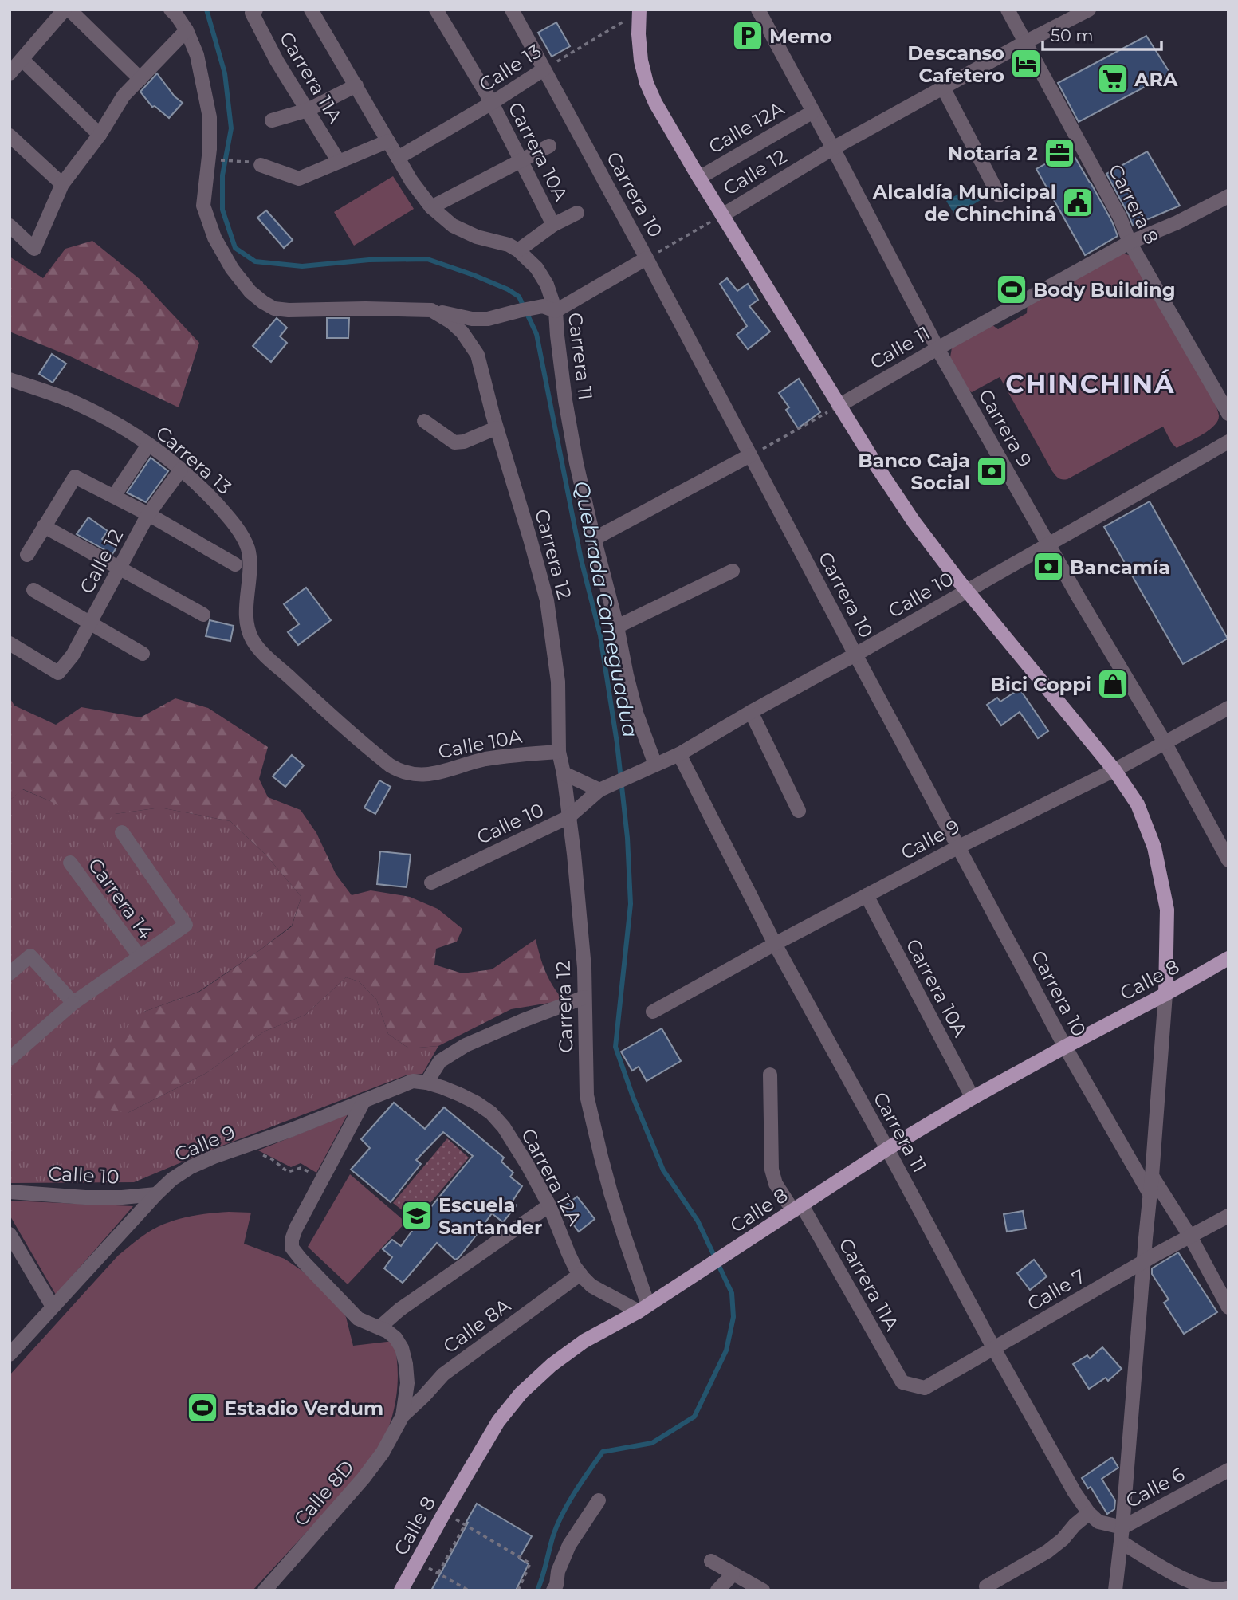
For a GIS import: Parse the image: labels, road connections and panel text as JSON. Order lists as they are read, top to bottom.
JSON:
{
  "streets": {
    "main road": ["Calle 8"],
    "street": [
      "Calle 13",
      "Carrera 11A",
      "Calle 12A",
      "Carrera 10A",
      "Calle 12",
      "Carrera 10",
      "Carrera 8",
      "Calle 11",
      "Carrera 11",
      "Carrera 9",
      "Carrera 13",
      "Carrera 12",
      "Calle 10",
      "Calle 10A",
      "Calle 9",
      "Carrera 14",
      "Carrera 12A",
      "Calle 7",
      "Calle 8A",
      "Calle 6",
      "Calle 8D"
    ]
  },
  "crossings": [
    ["Calle 13", "Carrera 10A"],
    ["Calle 13", "Carrera 10"],
    ["Calle 13", "Carrera 11"],
    ["Carrera 11A", "Calle 8"],
    ["Carrera 11A", "Calle 7"],
    ["Calle 12A", "Carrera 9"],
    ["Carrera 10A", "Calle 9"],
    ["Carrera 10A", "Calle 8"],
    ["Calle 12", "Carrera 10"],
    ["Calle 12", "Carrera 8"],
    ["Calle 12", "Carrera 9"],
    ["Calle 12", "Carrera 13"],
    ["Carrera 10", "Calle 10"],
    ["Carrera 10", "Calle 9"],
    ["Carrera 10", "Calle 8"],
    ["Carrera 8", "Calle 11"],
    ["Calle 11", "Carrera 9"],
    ["Carrera 11", "Calle 10"],
    ["Carrera 11", "Calle 9"],
    ["Carrera 11", "Calle 8"],
    ["Carrera 11", "Calle 7"],
    ["Carrera 11", "Calle 6"],
    ["Carrera 9", "Calle 10"],
    ["Carrera 9", "Calle 9"],
    ["Carrera 13", "Calle 10A"],
    ["Carrera 12", "Calle 10"],
    ["Carrera 12", "Calle 10A"],
    ["Carrera 12", "Calle 8"],
    ["Carrera 12", "Carrera 12A"],
    ["Calle 10", "Calle 9"],
    ["Calle 9", "Carrera 12A"],
    ["Calle 8", "Carrera 12A"],
    ["Carrera 12A", "Calle 8A"],
    ["Calle 8A", "Calle 8D"]
  ],
  "districts": ["CHINCHINÁ"],
  "water": ["Quebrada Cameguadua"],
  "places": {
    "parking": ["Memo"],
    "hotel": ["Descanso Cafetero"],
    "supermarket": ["ARA"],
    "office": ["Notaría 2"],
    "public building": ["Alcaldía Municipal de Chinchiná"],
    "sports": ["Body Building", "Estadio Verdum"],
    "bank": ["Banco Caja Social", "Bancamía"],
    "shop": ["Bici Coppi"],
    "school or university": ["Escuela Santander"]
  },
  "scale_bar": "50 m"
}
